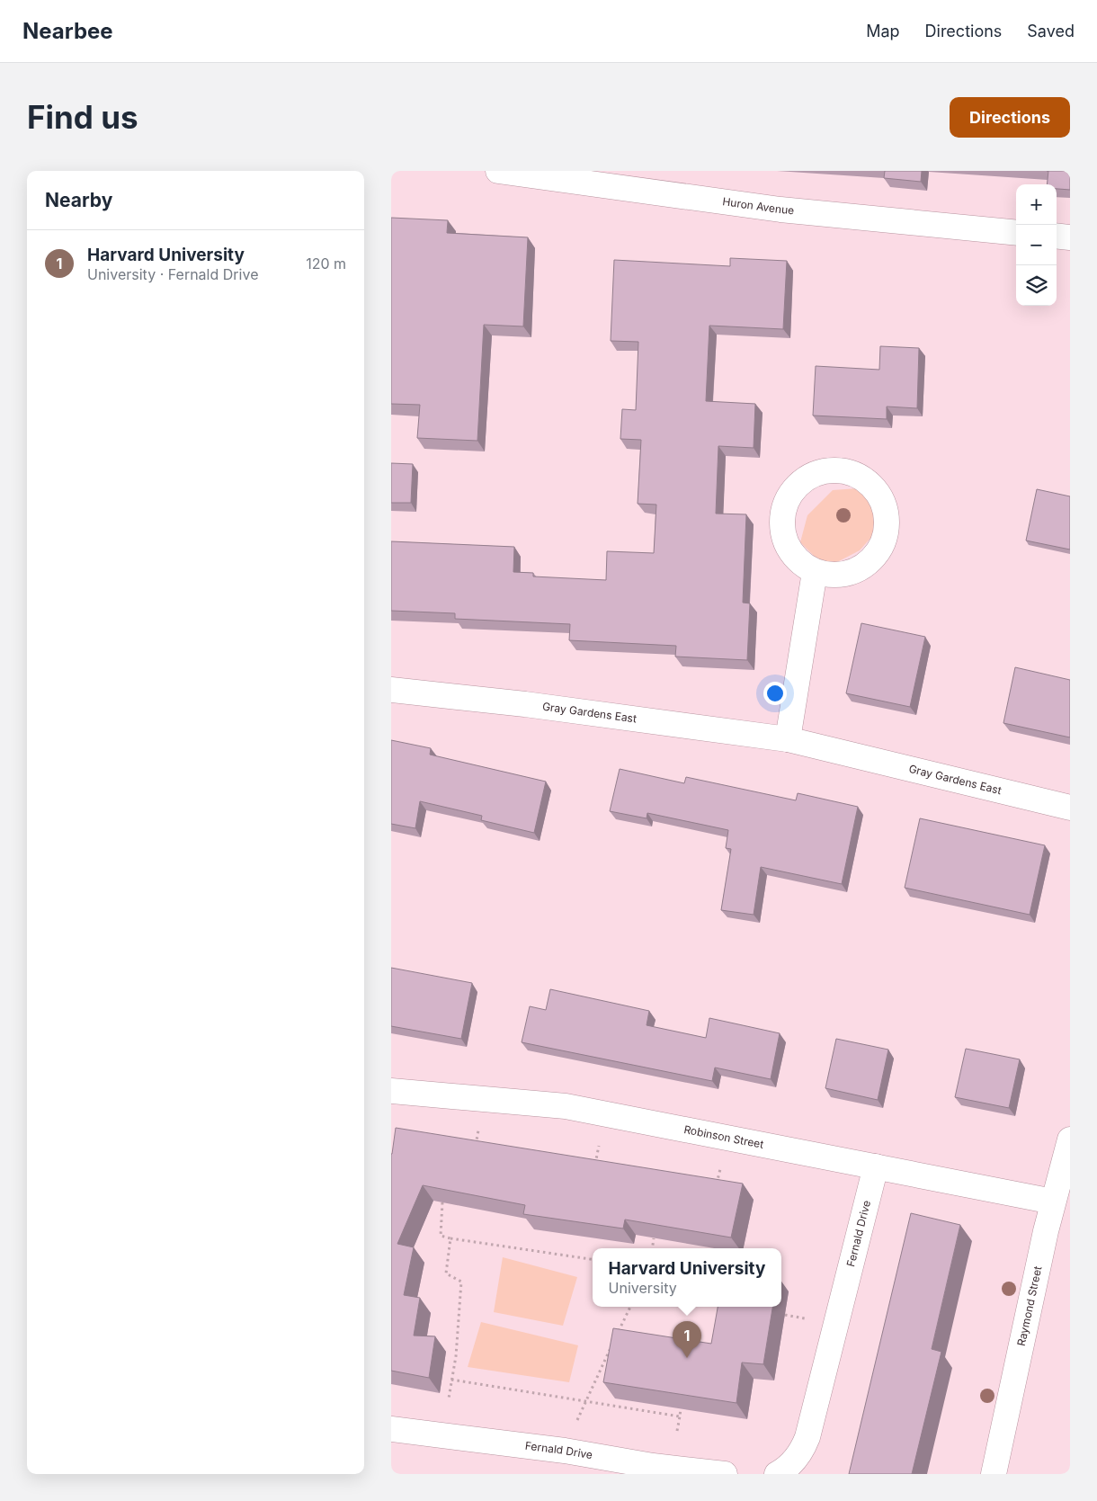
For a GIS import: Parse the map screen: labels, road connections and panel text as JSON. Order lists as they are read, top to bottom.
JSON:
{
  "streets": {
    "street": [
      "Huron Avenue",
      "Gray Gardens East",
      "Robinson Street",
      "Fernald Drive",
      "Raymond Street"
    ]
  },
  "crossings": [
    ["Robinson Street", "Fernald Drive"],
    ["Robinson Street", "Raymond Street"]
  ],
  "page": {
    "header": "Nearbee",
    "nav": ["Map", "Directions", "Saved"],
    "buttons": "Directions",
    "title": "Find us",
    "heading": "Nearby",
    "map_buttons": ["+", "−"],
    "list": [
      {
        "mark": "1",
        "name": "Harvard University",
        "note": "University · Fernald Drive",
        "value": "120 m"
      }
    ],
    "popup": ["Harvard University", "University"],
    "pins": "1"
  }
}
